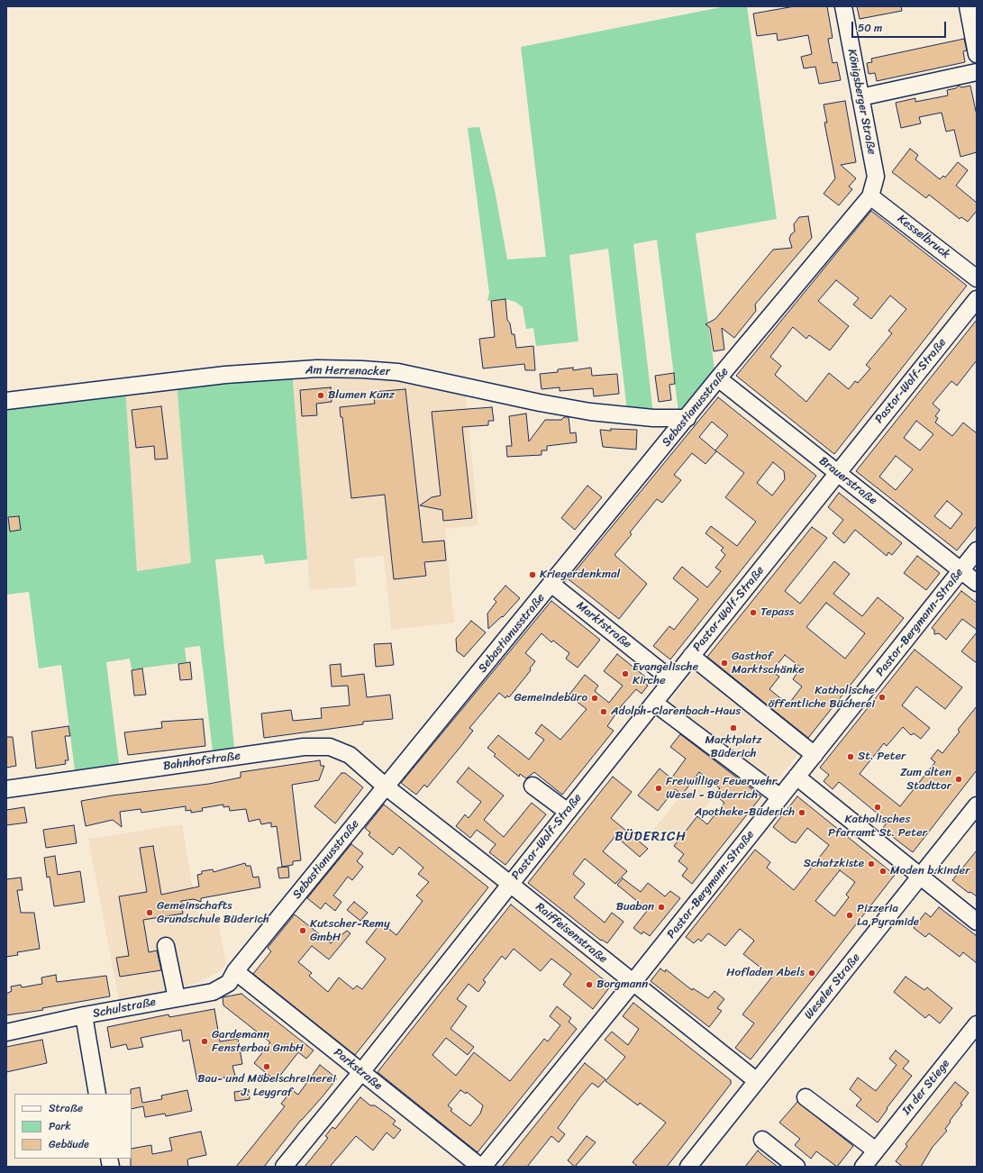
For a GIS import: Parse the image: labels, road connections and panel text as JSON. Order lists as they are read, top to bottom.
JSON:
{
  "streets": {
    "street": [
      "Königsberger Straße",
      "Kesselbruck",
      "Am Herrenacker",
      "Pastor-Wolf-Straße",
      "Sebastianusstraße",
      "Brauerstraße",
      "Pastor-Bergmann-Straße",
      "Marktstraße",
      "Bahnhofstraße",
      "Raiffeisenstraße",
      "Weseler Straße",
      "Schulstraße",
      "Parkstraße",
      "In der Stiege"
    ]
  },
  "crossings": [
    ["Königsberger Straße", "Kesselbruck"],
    ["Königsberger Straße", "Sebastianusstraße"],
    ["Kesselbruck", "Sebastianusstraße"],
    ["Am Herrenacker", "Sebastianusstraße"],
    ["Pastor-Wolf-Straße", "Brauerstraße"],
    ["Pastor-Wolf-Straße", "Marktstraße"],
    ["Pastor-Wolf-Straße", "Raiffeisenstraße"],
    ["Pastor-Wolf-Straße", "Parkstraße"],
    ["Sebastianusstraße", "Brauerstraße"],
    ["Sebastianusstraße", "Marktstraße"],
    ["Sebastianusstraße", "Bahnhofstraße"],
    ["Sebastianusstraße", "Raiffeisenstraße"],
    ["Sebastianusstraße", "Schulstraße"],
    ["Sebastianusstraße", "Parkstraße"],
    ["Brauerstraße", "Pastor-Bergmann-Straße"],
    ["Pastor-Bergmann-Straße", "Raiffeisenstraße"],
    ["Pastor-Bergmann-Straße", "Parkstraße"],
    ["Bahnhofstraße", "Raiffeisenstraße"],
    ["Raiffeisenstraße", "Weseler Straße"],
    ["Schulstraße", "Parkstraße"]
  ],
  "districts": ["BÜDERICH"],
  "places": [
    "Blumen Kunz",
    "Kriegerdenkmal",
    "Tepass",
    "Gasthof Marktschänke",
    "Evangelische Kirche",
    "Katholische öffentliche Bücherei",
    "Gemeindebüro",
    "Adolph-Clarenbach-Haus",
    "Marktplatz Büderich",
    "St. Peter",
    "Zum alten Stadttor",
    "Freiwillige Feuerwehr Wesel - Büderrich",
    "Katholisches Pfarramt St. Peter",
    "Apotheke-Büderich",
    "Schatzkiste",
    "Moden b.kinder",
    "Buaban",
    "Gemeinschafts Grundschule Büderich",
    "Pizzeria La Pyramide",
    "Kutscher-Remy GmbH",
    "Hofladen Abels",
    "Borgmann",
    "Gardemann Fensterbau GmbH",
    "Bau- und Möbelschreinerei J. Leygraf"
  ],
  "legend": ["Straße", "Park", "Gebäude"],
  "scale_bar": "50 m"
}
